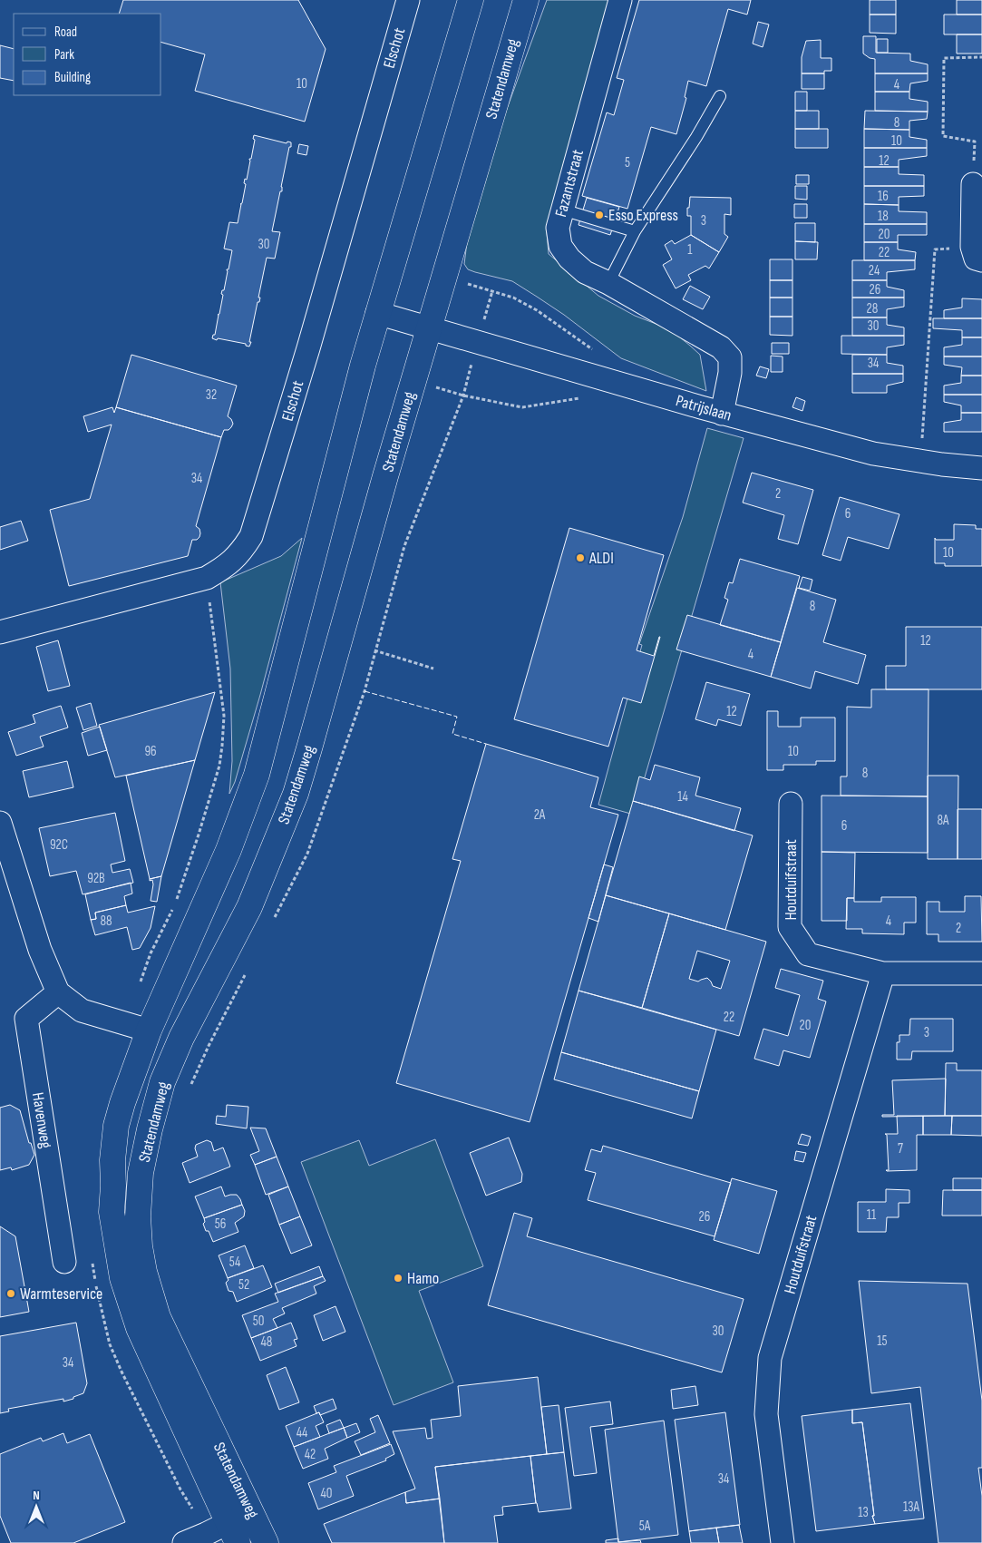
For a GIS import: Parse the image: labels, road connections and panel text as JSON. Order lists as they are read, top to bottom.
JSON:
{
  "streets": {
    "street": [
      "Elschot",
      "Statendamweg",
      "Fazantstraat",
      "Patrijslaan",
      "Houtduifstraat",
      "Havenweg"
    ]
  },
  "crossings": [
    ["Statendamweg", "Patrijslaan"],
    ["Fazantstraat", "Patrijslaan"]
  ],
  "places": [
    "Esso Express",
    "ALDI",
    "Hamo",
    "Warmteservice"
  ],
  "house_numbers": [
    "10",
    "4",
    "8",
    "10",
    "12",
    "5",
    "16",
    "18",
    "3",
    "20",
    "30",
    "1",
    "22",
    "24",
    "26",
    "28",
    "30",
    "34",
    "32",
    "34",
    "2",
    "6",
    "10",
    "8",
    "12",
    "4",
    "12",
    "96",
    "10",
    "8",
    "14",
    "2A",
    "8A",
    "6",
    "92C",
    "92B",
    "88",
    "4",
    "2",
    "22",
    "20",
    "3",
    "7",
    "11",
    "26",
    "56",
    "54",
    "52",
    "50",
    "30",
    "15",
    "48",
    "34",
    "44",
    "42",
    "34",
    "40",
    "13A",
    "13",
    "5A"
  ],
  "legend": ["Road", "Park", "Building"],
  "north": "top"
}
